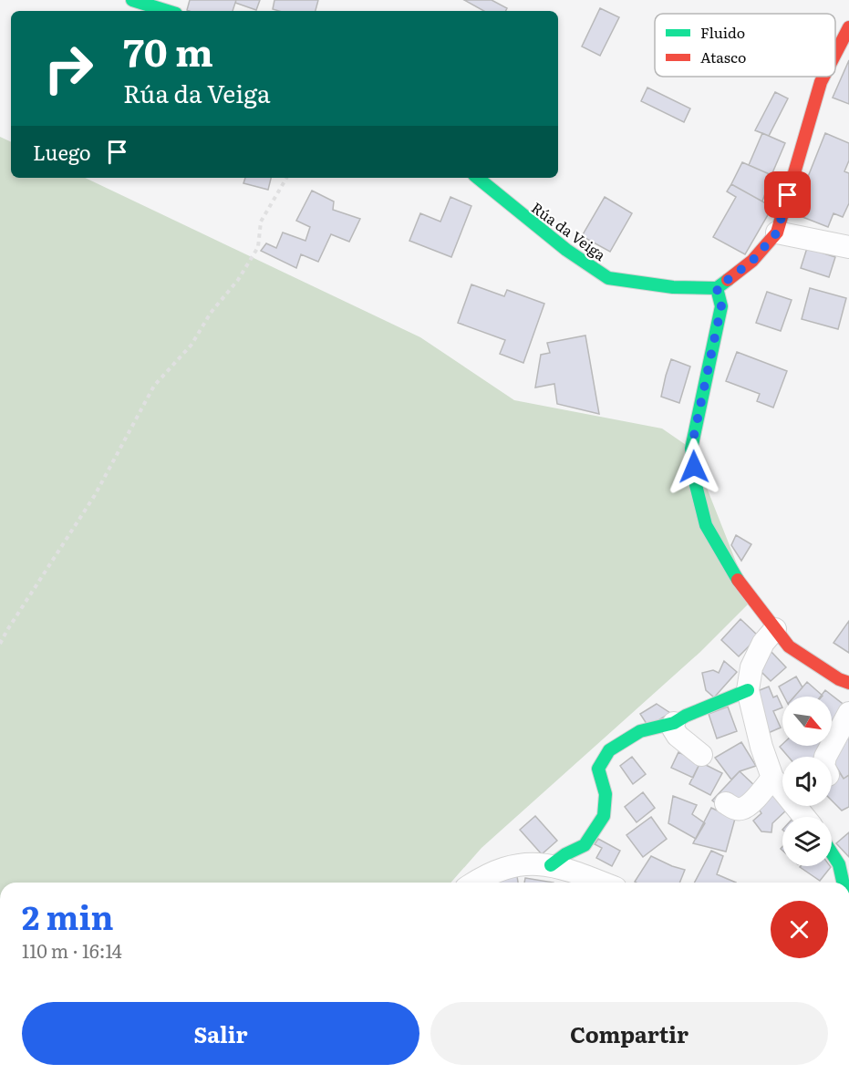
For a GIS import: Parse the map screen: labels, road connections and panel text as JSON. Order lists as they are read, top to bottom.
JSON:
{
  "streets": {
    "street": ["Rúa da Veiga"]
  },
  "legend": ["Fluido", "Atasco"],
  "north": "bottom right",
  "page": {
    "turn": ["70 m", "Rúa da Veiga"],
    "then": "Luego",
    "heading": ["2 min", "110 m · 16:14"],
    "buttons": ["Salir", "Compartir"]
  }
}
